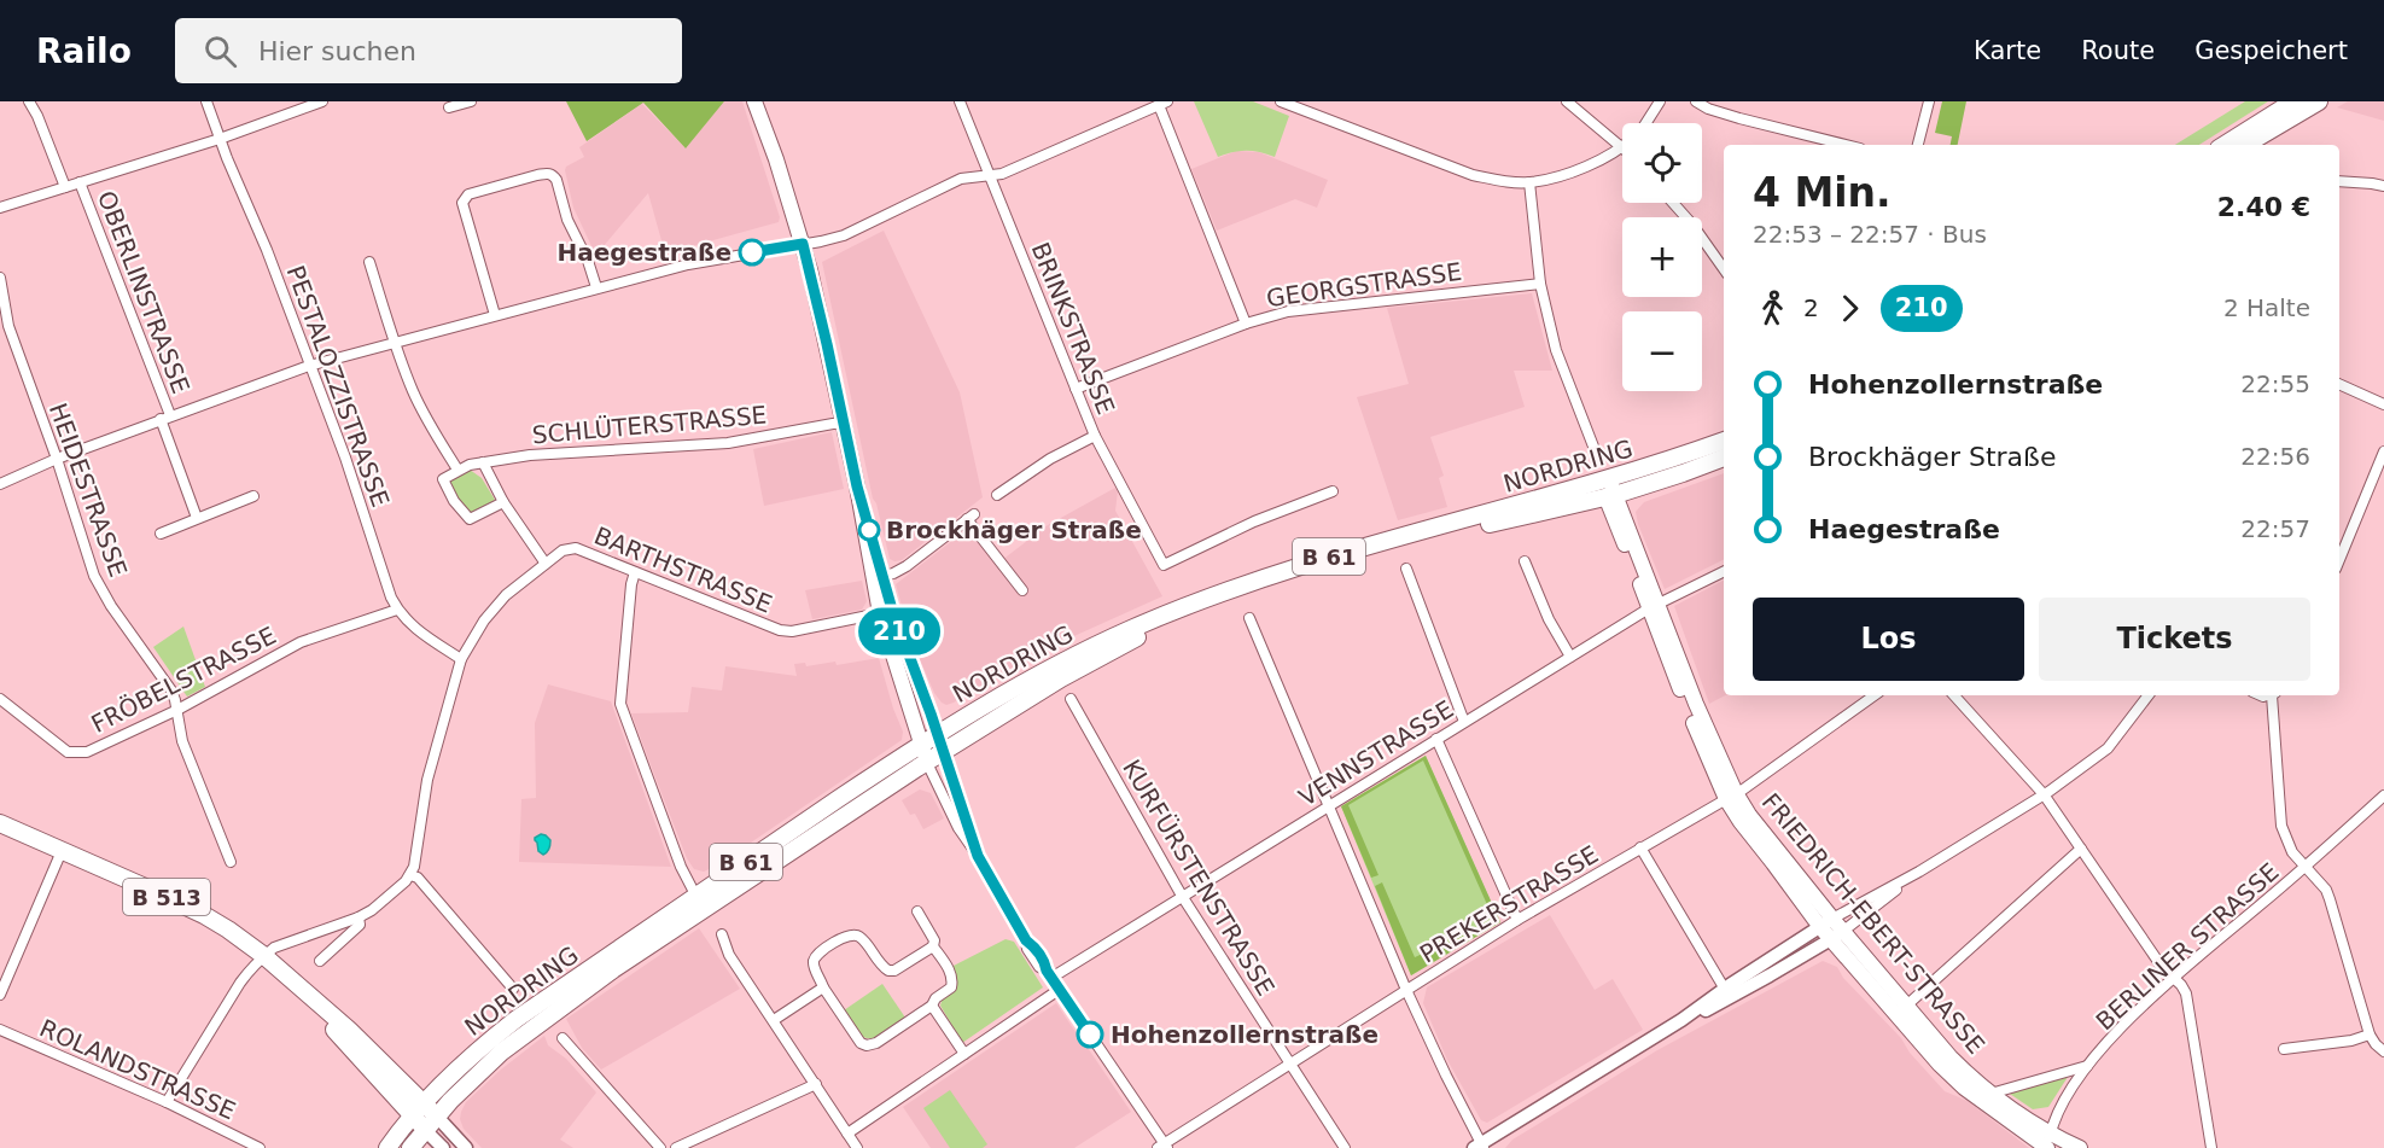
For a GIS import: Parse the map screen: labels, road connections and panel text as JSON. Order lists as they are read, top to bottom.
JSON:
{
  "streets": {
    "main road": [
      "NORDRING",
      "B 61",
      "B 513",
      "FRIEDRICH-EBERT-STRASSE"
    ],
    "street": [
      "GEORGSTRASSE",
      "OBERLINSTRASSE",
      "BRINKSTRASSE",
      "PESTALOZZISTRASSE",
      "SCHLÜTERSTRASSE",
      "HEIDESTRASSE",
      "BARTHSTRASSE",
      "FRÖBELSTRASSE",
      "VENNSTRASSE",
      "KURFÜRSTENSTRASSE",
      "PREKERSTRASSE",
      "BERLINER STRASSE",
      "ROLANDSTRASSE"
    ]
  },
  "crossings": [
    ["GEORGSTRASSE", "BRINKSTRASSE"],
    ["PESTALOZZISTRASSE", "BARTHSTRASSE"],
    ["PESTALOZZISTRASSE", "FRÖBELSTRASSE"],
    ["NORDRING", "B 513"],
    ["NORDRING", "FRIEDRICH-EBERT-STRASSE"],
    ["HEIDESTRASSE", "FRÖBELSTRASSE"],
    ["VENNSTRASSE", "KURFÜRSTENSTRASSE"],
    ["VENNSTRASSE", "FRIEDRICH-EBERT-STRASSE"],
    ["KURFÜRSTENSTRASSE", "PREKERSTRASSE"],
    ["PREKERSTRASSE", "FRIEDRICH-EBERT-STRASSE"],
    ["FRIEDRICH-EBERT-STRASSE", "BERLINER STRASSE"]
  ],
  "places": ["Haegestraße", "Brockhäger Straße", "Hohenzollernstraße"],
  "lines": ["bus line 210"],
  "page": {
    "header": "Railo",
    "search": "Hier suchen",
    "nav": ["Karte", "Route", "Gespeichert"],
    "on_map": "210",
    "map_buttons": ["+", "−"],
    "heading": ["4 Min.", "22:53 – 22:57 · Bus", "2.40 €"],
    "legs": ["2", "210", "2 Halte"],
    "list": [
      {
        "name": "Hohenzollernstraße",
        "value": "22:55"
      },
      {
        "name": "Brockhäger Straße",
        "value": "22:56"
      },
      {
        "name": "Haegestraße",
        "value": "22:57"
      }
    ],
    "buttons": ["Los", "Tickets"]
  }
}
